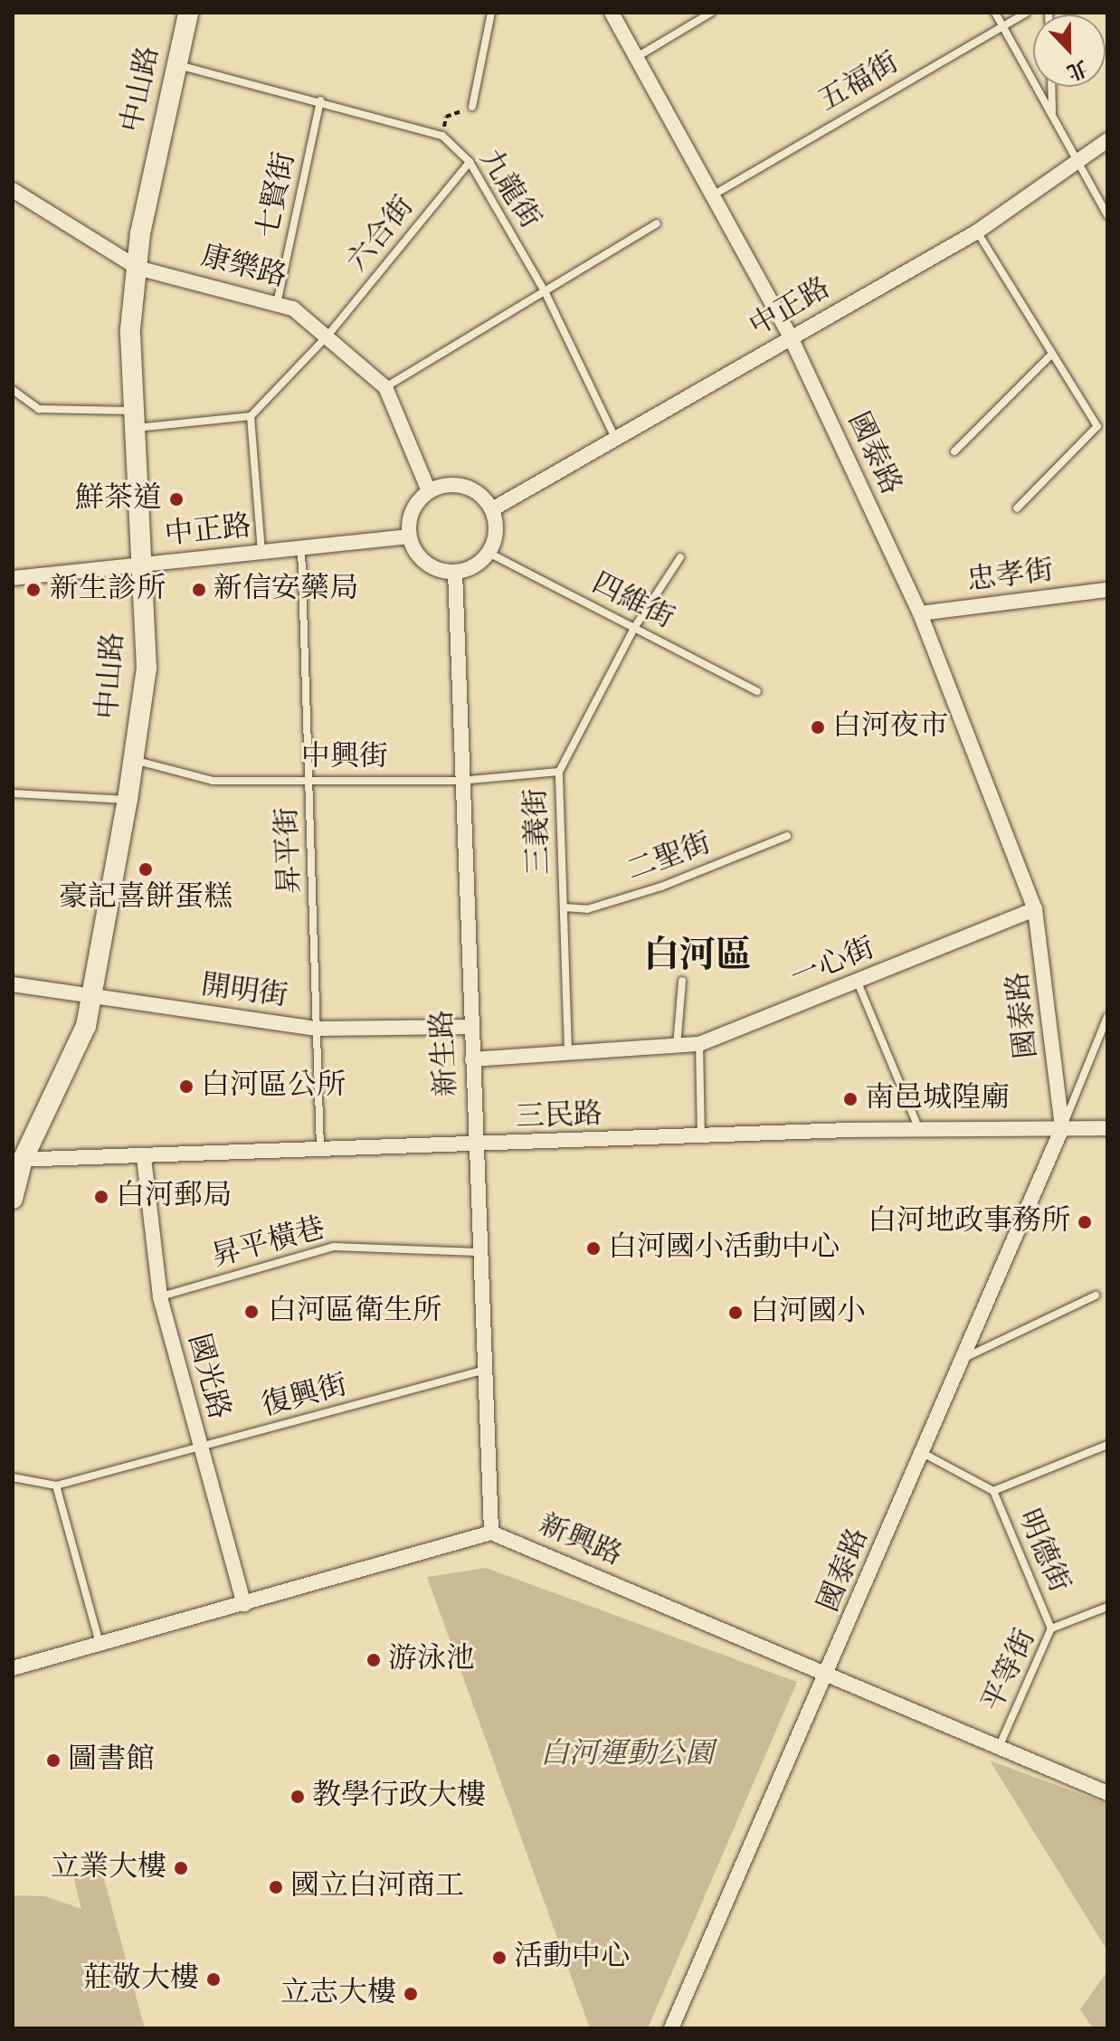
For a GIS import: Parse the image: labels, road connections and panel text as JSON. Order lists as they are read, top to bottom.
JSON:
{
  "streets": {
    "street": [
      "中山路",
      "康樂路",
      "中正路",
      "國泰路",
      "忠孝街",
      "一心街",
      "開明街",
      "新生路",
      "三民路",
      "國光路",
      "新興路"
    ],
    "lane": [
      "五福街",
      "九龍街",
      "七賢街",
      "六合街",
      "四維街",
      "中興街",
      "三義街",
      "昇平街",
      "二聖街",
      "昇平橫巷",
      "復興街",
      "明德街",
      "平等街"
    ]
  },
  "crossings": [
    ["五福街", "國泰路"],
    ["中山路", "九龍街"],
    ["中山路", "康樂路"],
    ["中山路", "中正路"],
    ["中山路", "中興街"],
    ["中山路", "開明街"],
    ["中山路", "三民路"],
    ["九龍街", "七賢街"],
    ["九龍街", "六合街"],
    ["九龍街", "中正路"],
    ["七賢街", "康樂路"],
    ["六合街", "康樂路"],
    ["康樂路", "中正路"],
    ["康樂路", "四維街"],
    ["康樂路", "新生路"],
    ["中正路", "國泰路"],
    ["中正路", "四維街"],
    ["中正路", "昇平街"],
    ["中正路", "新生路"],
    ["國泰路", "忠孝街"],
    ["國泰路", "一心街"],
    ["國泰路", "三民路"],
    ["國泰路", "新興路"],
    ["國泰路", "明德街"],
    ["四維街", "三義街"],
    ["四維街", "新生路"],
    ["中興街", "三義街"],
    ["中興街", "昇平街"],
    ["中興街", "新生路"],
    ["三義街", "二聖街"],
    ["三義街", "一心街"],
    ["昇平街", "開明街"],
    ["昇平街", "三民路"],
    ["一心街", "新生路"],
    ["開明街", "新生路"],
    ["新生路", "三民路"],
    ["新生路", "昇平橫巷"],
    ["新生路", "復興街"],
    ["新生路", "新興路"],
    ["三民路", "國光路"],
    ["昇平橫巷", "國光路"],
    ["國光路", "復興街"],
    ["國光路", "新興路"],
    ["新興路", "平等街"],
    ["明德街", "平等街"]
  ],
  "districts": ["白河區"],
  "parks": ["白河運動公園"],
  "places": [
    "鮮茶道",
    "新生診所",
    "新信安藥局",
    "白河夜市",
    "豪記喜餅蛋糕",
    "白河區公所",
    "南邑城隍廟",
    "白河郵局",
    "白河地政事務所",
    "白河國小活動中心",
    "白河區衛生所",
    "白河國小",
    "游泳池",
    "圖書館",
    "教學行政大樓",
    "立業大樓",
    "國立白河商工",
    "活動中心",
    "莊敬大樓",
    "立志大樓"
  ],
  "north": "bottom"
}
